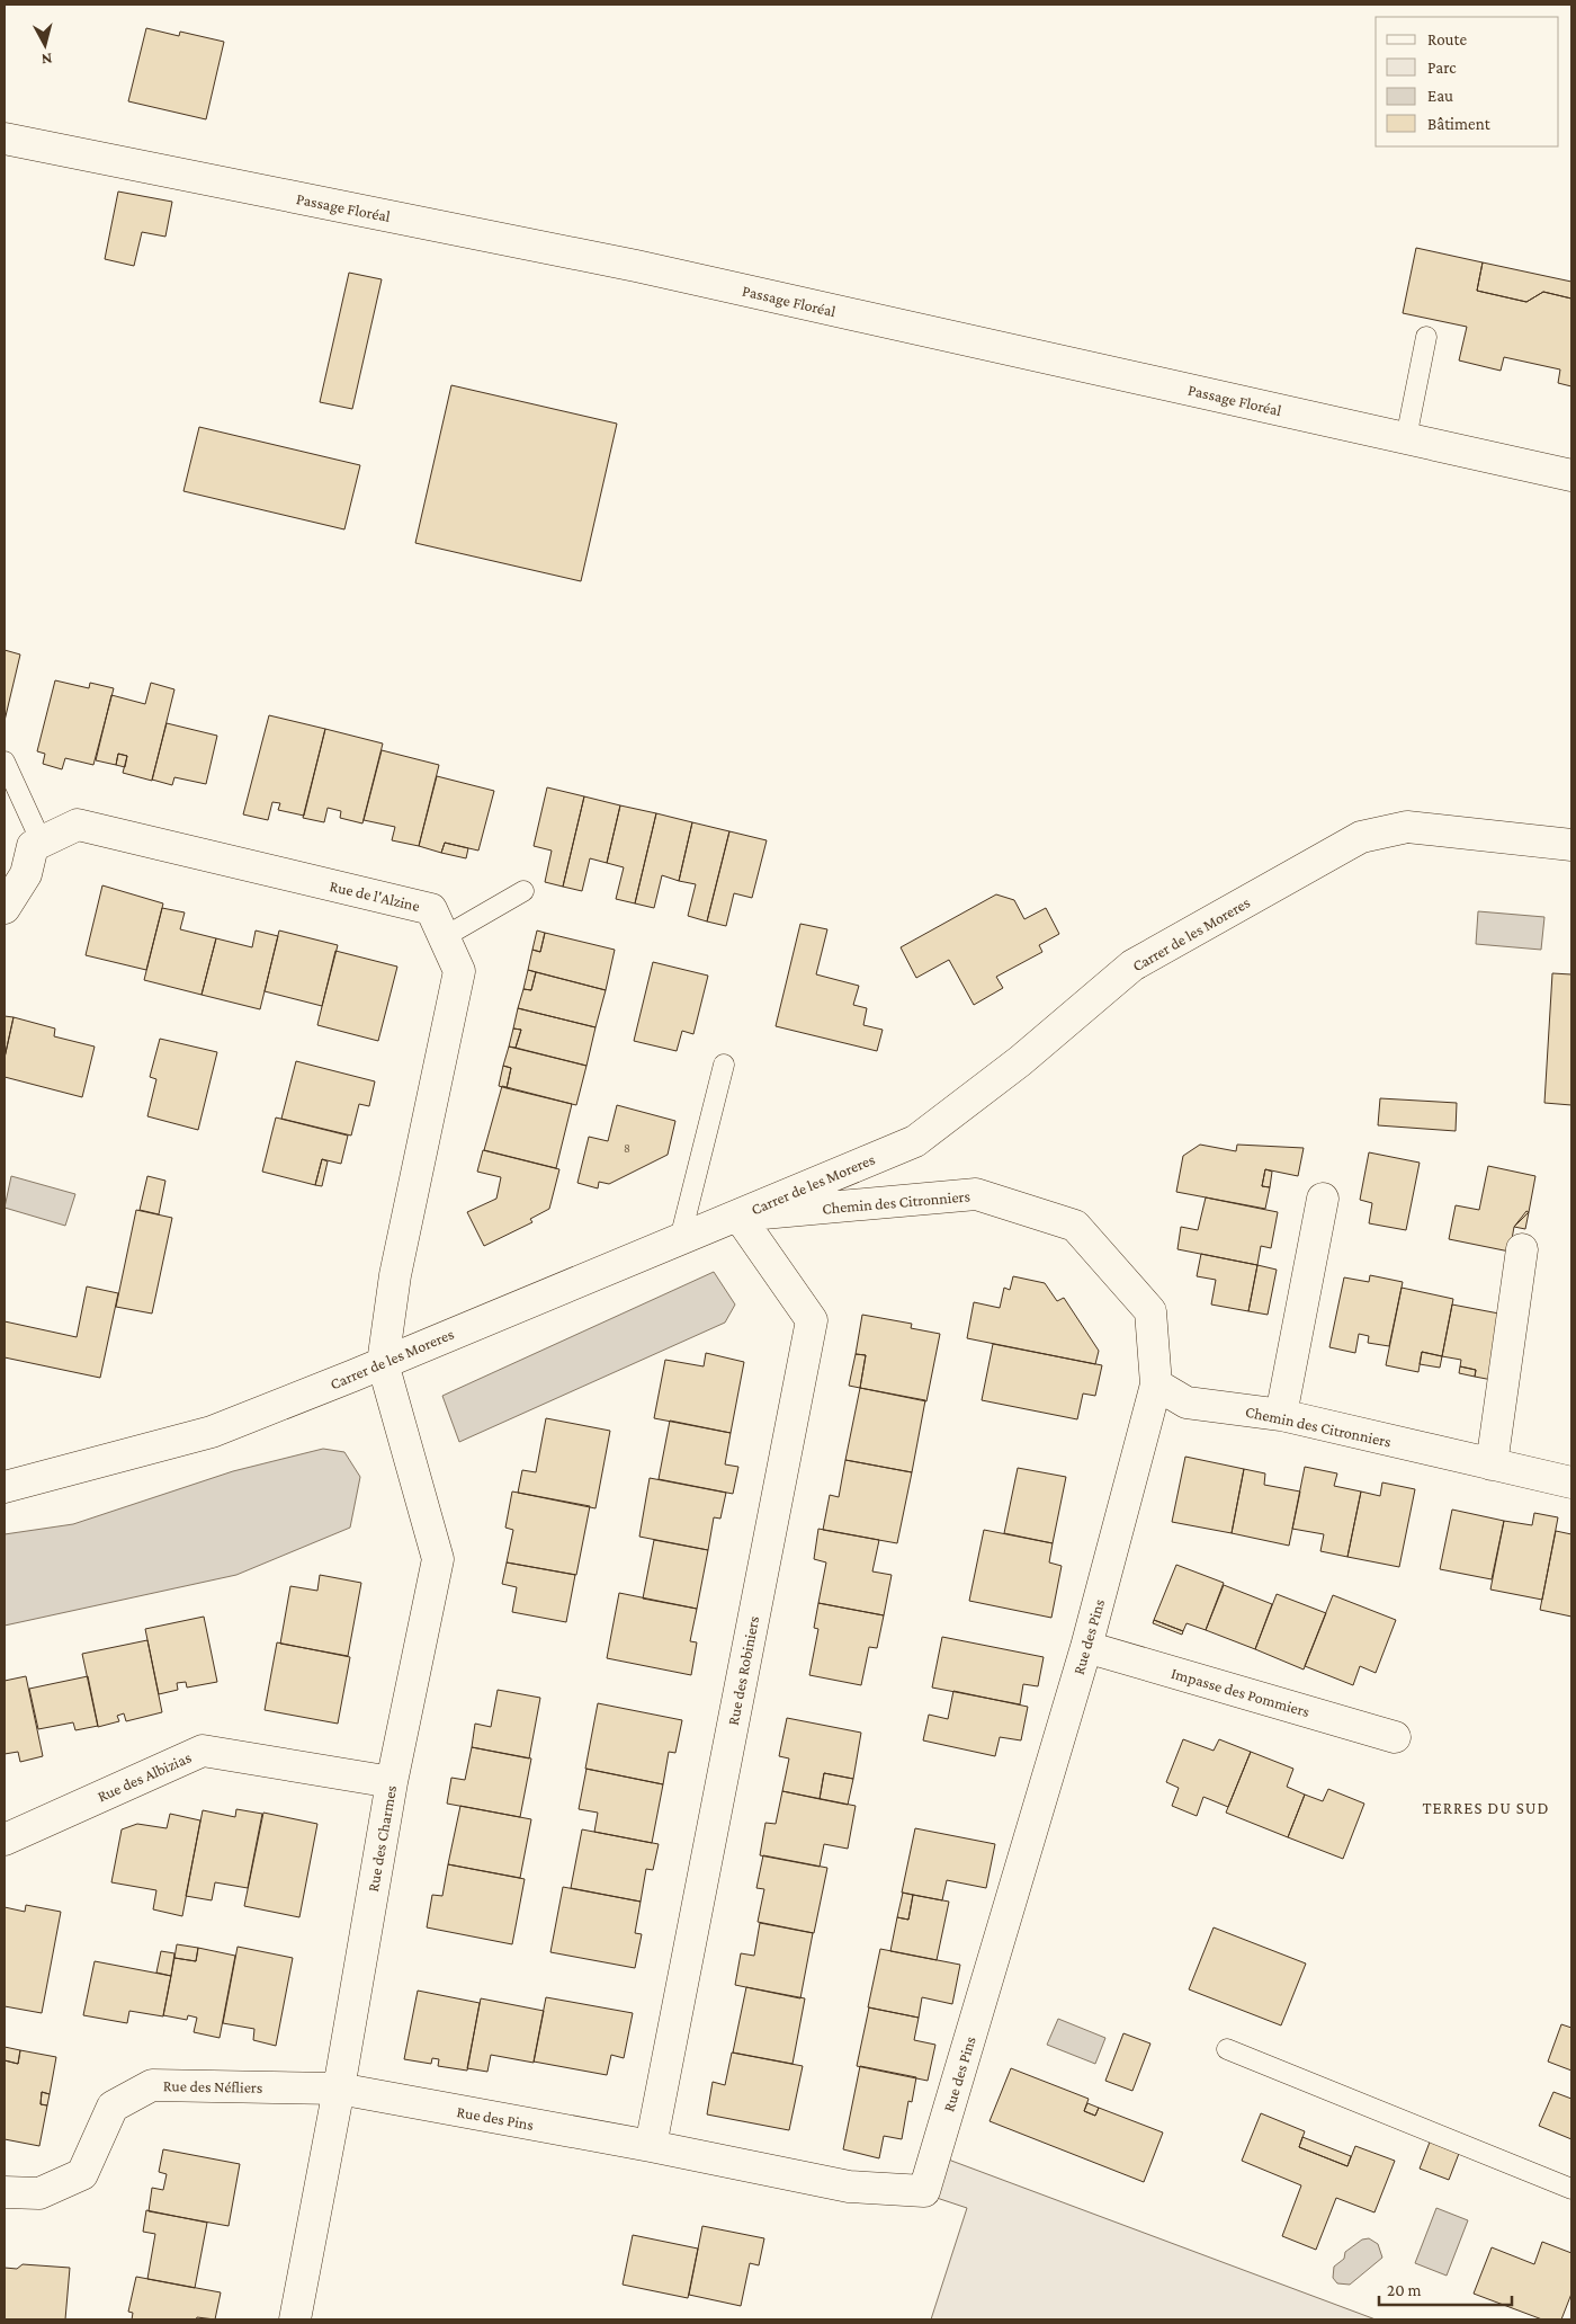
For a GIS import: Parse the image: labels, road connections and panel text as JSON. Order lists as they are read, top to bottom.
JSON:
{
  "streets": {
    "street": [
      "Passage Floréal",
      "Rue de l'Alzine",
      "Carrer de les Moreres",
      "Chemin des Citronniers",
      "Rue des Pins",
      "Rue des Robiniers",
      "Impasse des Pommiers",
      "Rue des Albizias",
      "Rue des Charmes",
      "Rue des Néfliers"
    ]
  },
  "crossings": [
    ["Rue de l'Alzine", "Carrer de les Moreres"],
    ["Rue de l'Alzine", "Rue des Charmes"],
    ["Carrer de les Moreres", "Chemin des Citronniers"],
    ["Carrer de les Moreres", "Rue des Robiniers"],
    ["Carrer de les Moreres", "Rue des Charmes"],
    ["Chemin des Citronniers", "Rue des Pins"],
    ["Chemin des Citronniers", "Rue des Robiniers"],
    ["Rue des Pins", "Rue des Robiniers"],
    ["Rue des Pins", "Impasse des Pommiers"],
    ["Rue des Pins", "Rue des Charmes"],
    ["Rue des Pins", "Rue des Néfliers"],
    ["Rue des Albizias", "Rue des Charmes"],
    ["Rue des Charmes", "Rue des Néfliers"]
  ],
  "districts": ["TERRES DU SUD"],
  "house_numbers": ["8"],
  "legend": [
    "Route",
    "Parc",
    "Eau",
    "Bâtiment"
  ],
  "scale_bar": "20 m",
  "north": "bottom"
}
